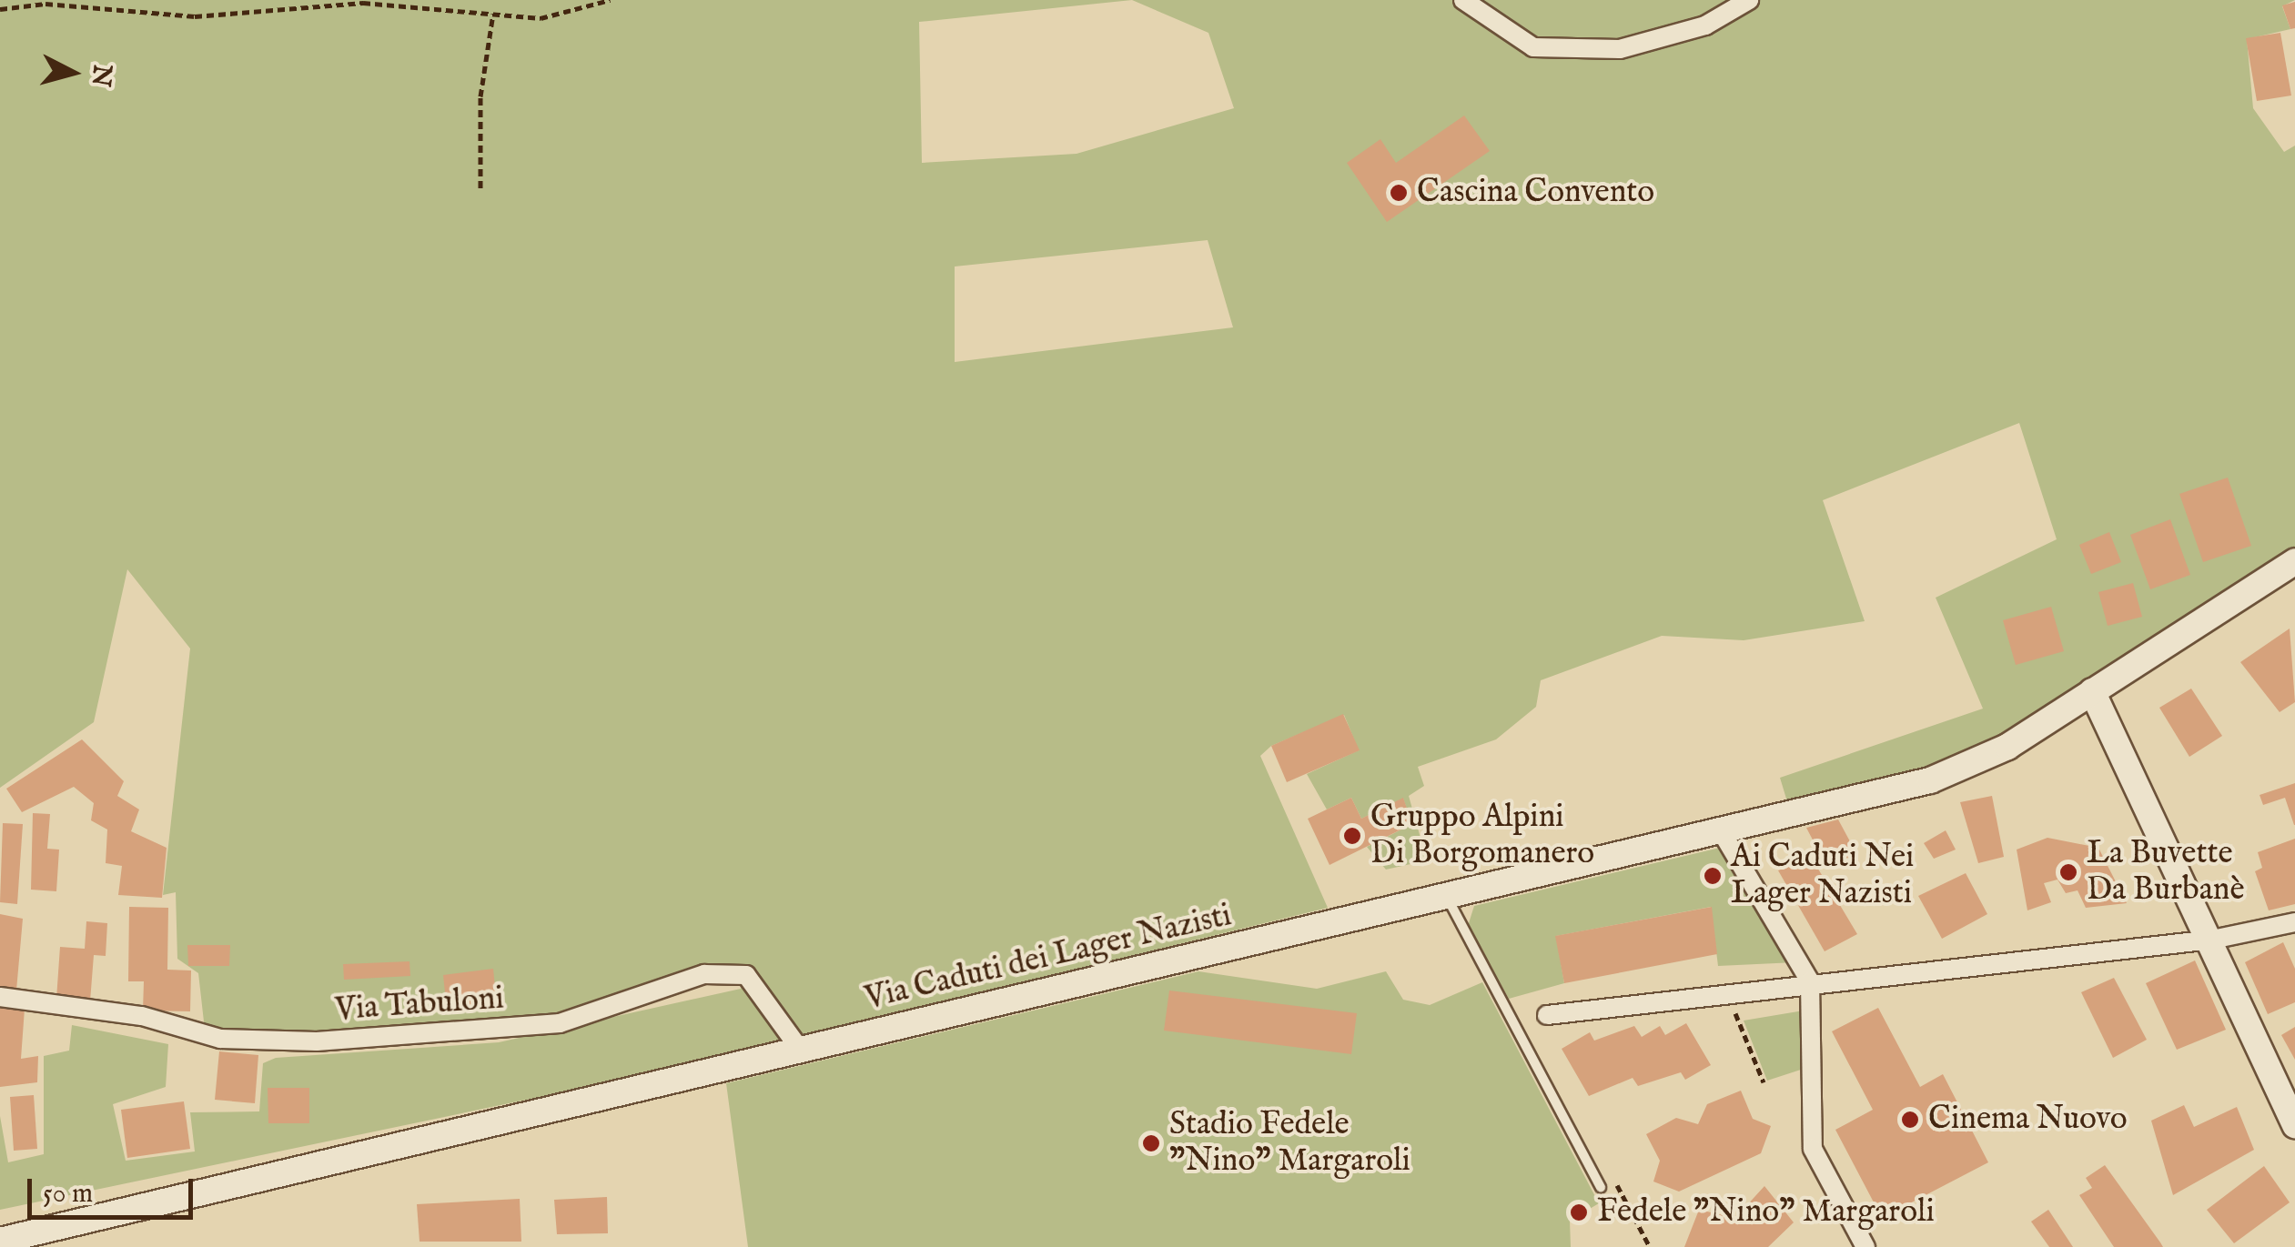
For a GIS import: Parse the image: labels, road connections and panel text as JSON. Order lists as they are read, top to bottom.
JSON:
{
  "streets": {
    "main road": ["Via Caduti dei Lager Nazisti"],
    "street": ["Via Tabuloni"]
  },
  "crossings": [
    ["Via Caduti dei Lager Nazisti", "Via Tabuloni"]
  ],
  "places": [
    "Cascina Convento",
    "Gruppo Alpini Di Borgomanero",
    "La Buvette Da Burbanè",
    "Ai Caduti Nei Lager Nazisti",
    "Cinema Nuovo",
    "Stadio Fedele \"Nino\" Margaroli",
    "Fedele \"Nino\" Margaroli"
  ],
  "scale_bar": "50 m",
  "north": "right"
}
